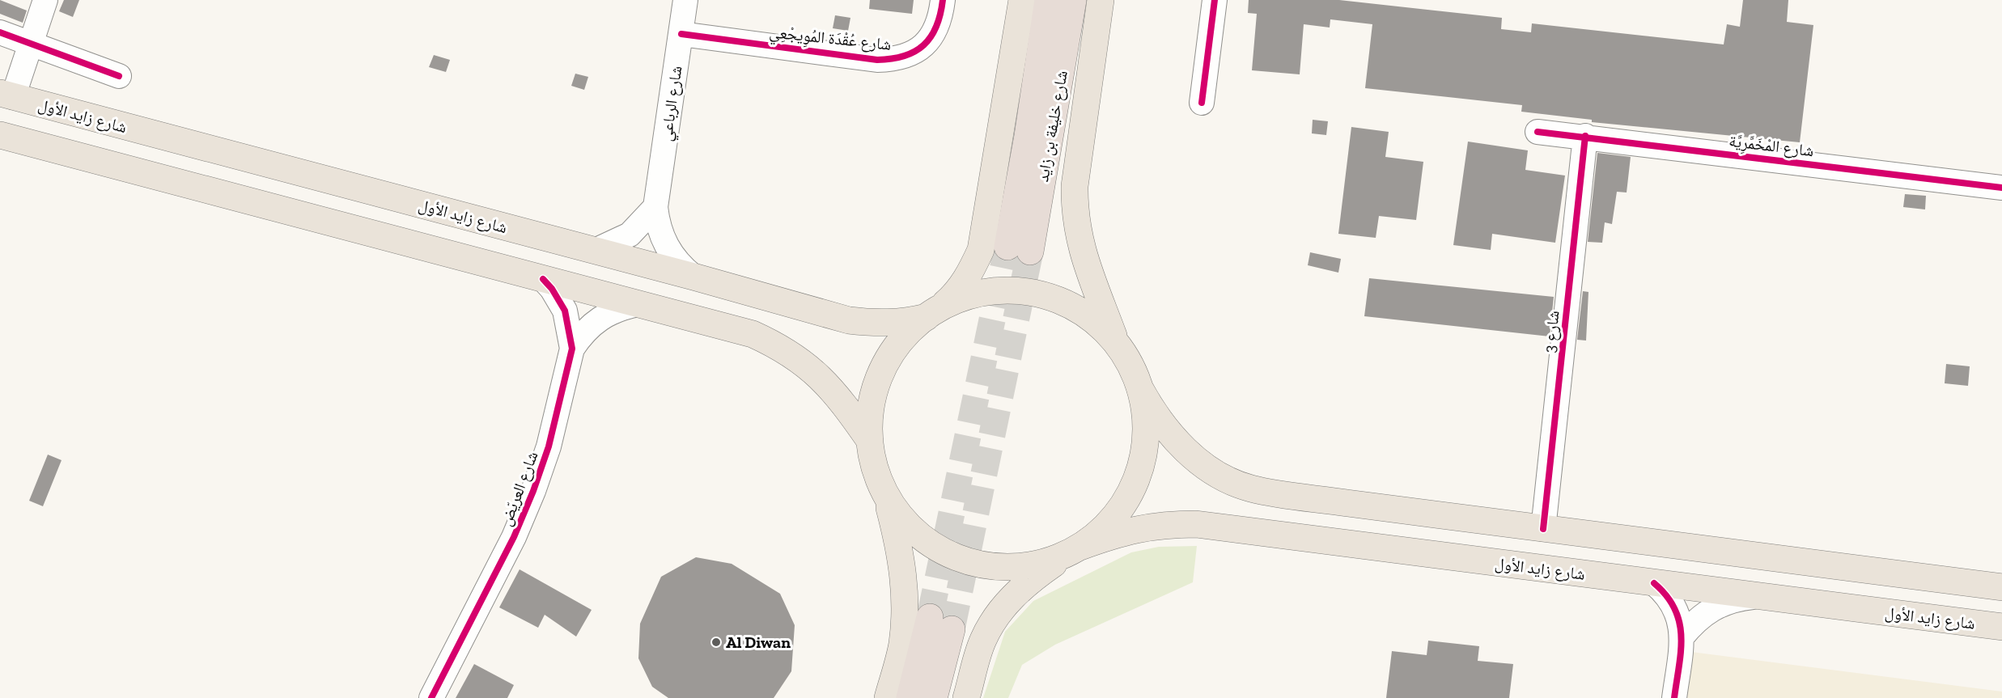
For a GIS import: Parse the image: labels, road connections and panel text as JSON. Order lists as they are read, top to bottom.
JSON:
{
  "streets": {
    "highway": ["شارع خليفة بن زايد"],
    "main road": ["شارع زايد الأول"],
    "street": [
      "شارع عُقْدَة المُوِيجْعِي",
      "شارع الرباعي",
      "شارع المْخَمَّرِيَّة",
      "شارع 3",
      "شارع العريّض"
    ]
  },
  "crossings": [
    ["شارع عُقْدَة المُوِيجْعِي", "شارع الرباعي"],
    ["شارع الرباعي", "شارع زايد الأول"],
    ["شارع المْخَمَّرِيَّة", "شارع 3"]
  ],
  "places": ["Al Diwan"]
}
